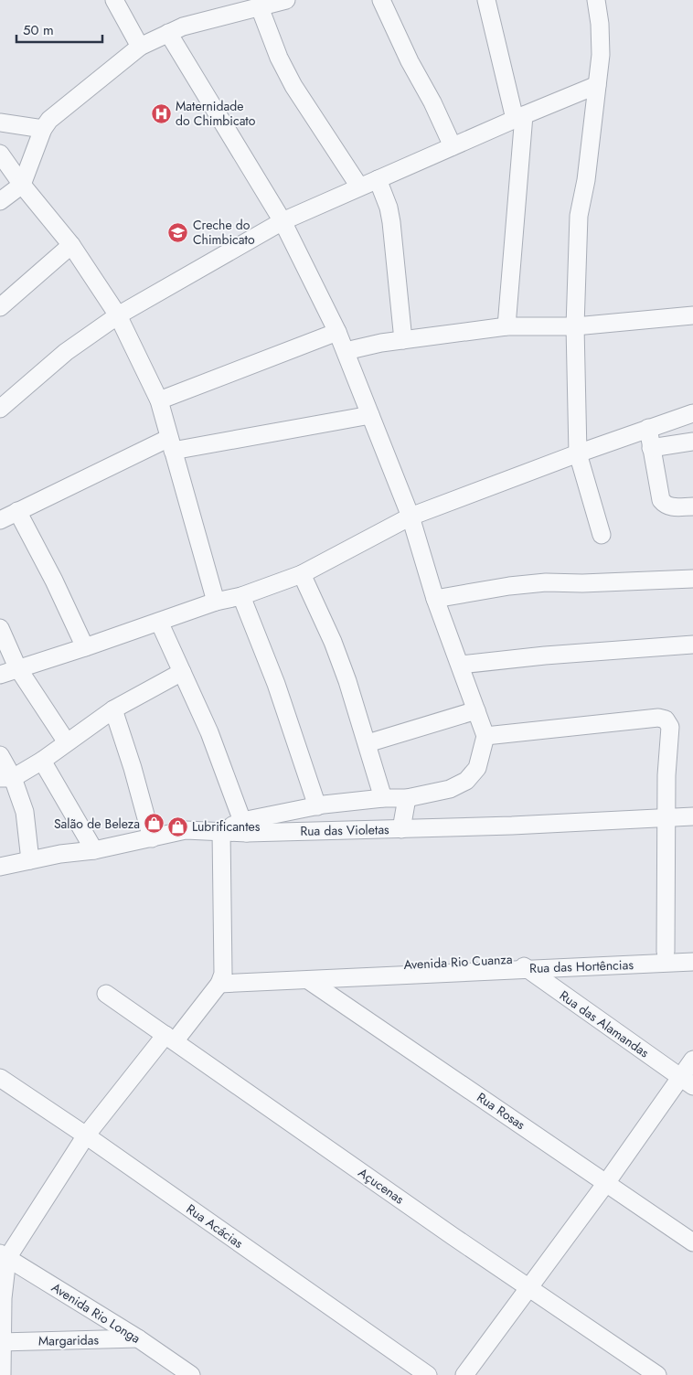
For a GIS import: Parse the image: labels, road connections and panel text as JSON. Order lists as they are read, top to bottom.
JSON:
{
  "streets": {
    "street": [
      "Rua das Violetas",
      "Avenida Rio Cuanza",
      "Rua das Hortências",
      "Rua das Alamandas",
      "Rua Rosas",
      "Açucenas",
      "Rua Acácias",
      "Avenida Rio Longa",
      "Margaridas"
    ]
  },
  "crossings": [
    ["Avenida Rio Cuanza", "Rua das Hortências"],
    ["Avenida Rio Cuanza", "Rua das Alamandas"],
    ["Rua das Hortências", "Rua das Alamandas"],
    ["Rua das Hortências", "Rua Rosas"],
    ["Avenida Rio Longa", "Margaridas"]
  ],
  "places": {
    "hospital": ["Maternidade do Chimbicato"],
    "school or university": ["Creche do Chimbicato"],
    "shop": ["Salão de Beleza", "Lubrificantes"]
  },
  "scale_bar": "50 m"
}
